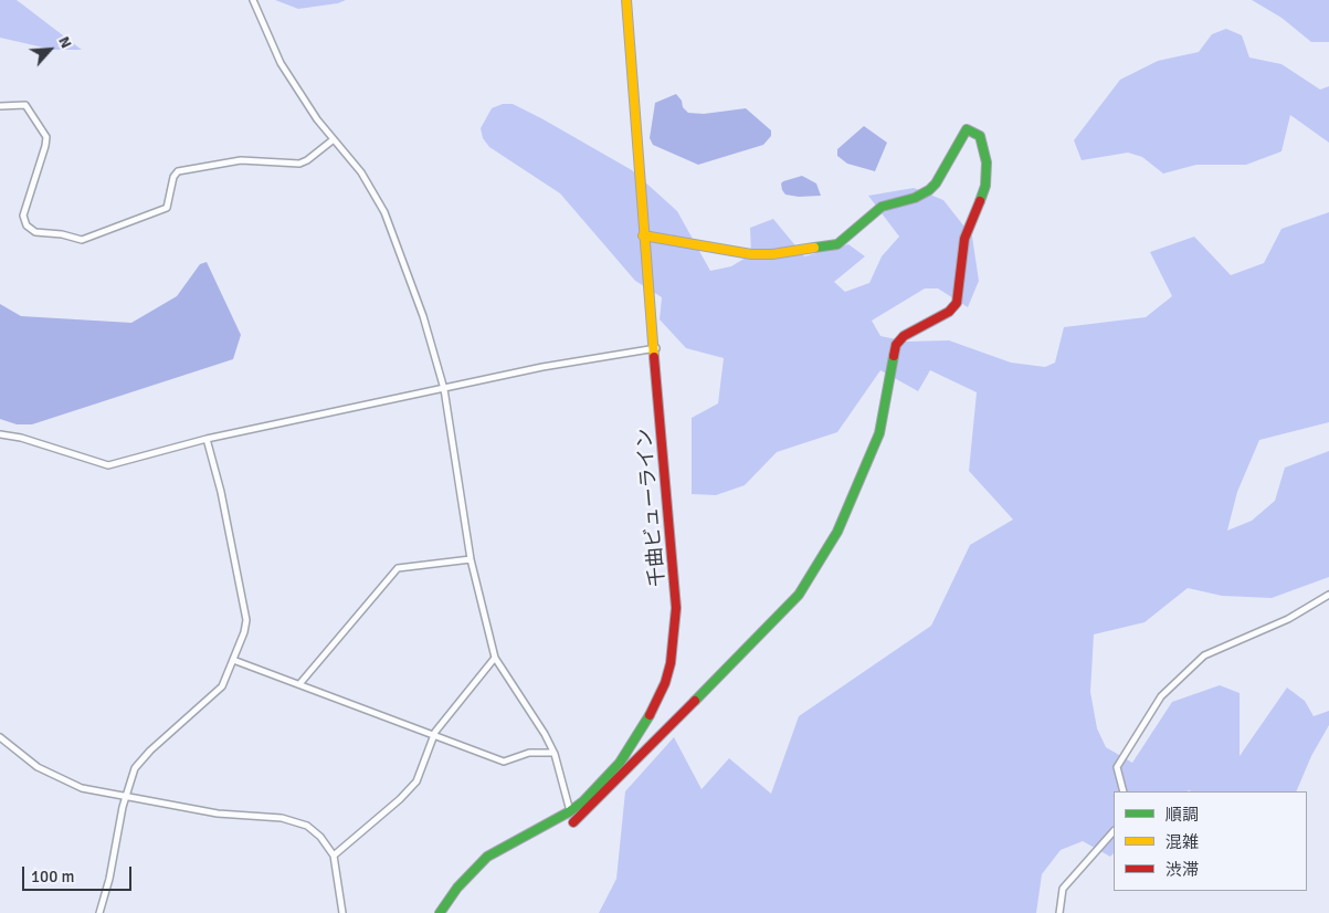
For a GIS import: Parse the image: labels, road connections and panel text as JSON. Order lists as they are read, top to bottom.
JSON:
{
  "streets": {
    "street": ["千曲ビューライン"]
  },
  "legend": ["順調", "混雑", "渋滞"],
  "scale_bar": "100 m",
  "north": "top right"
}
